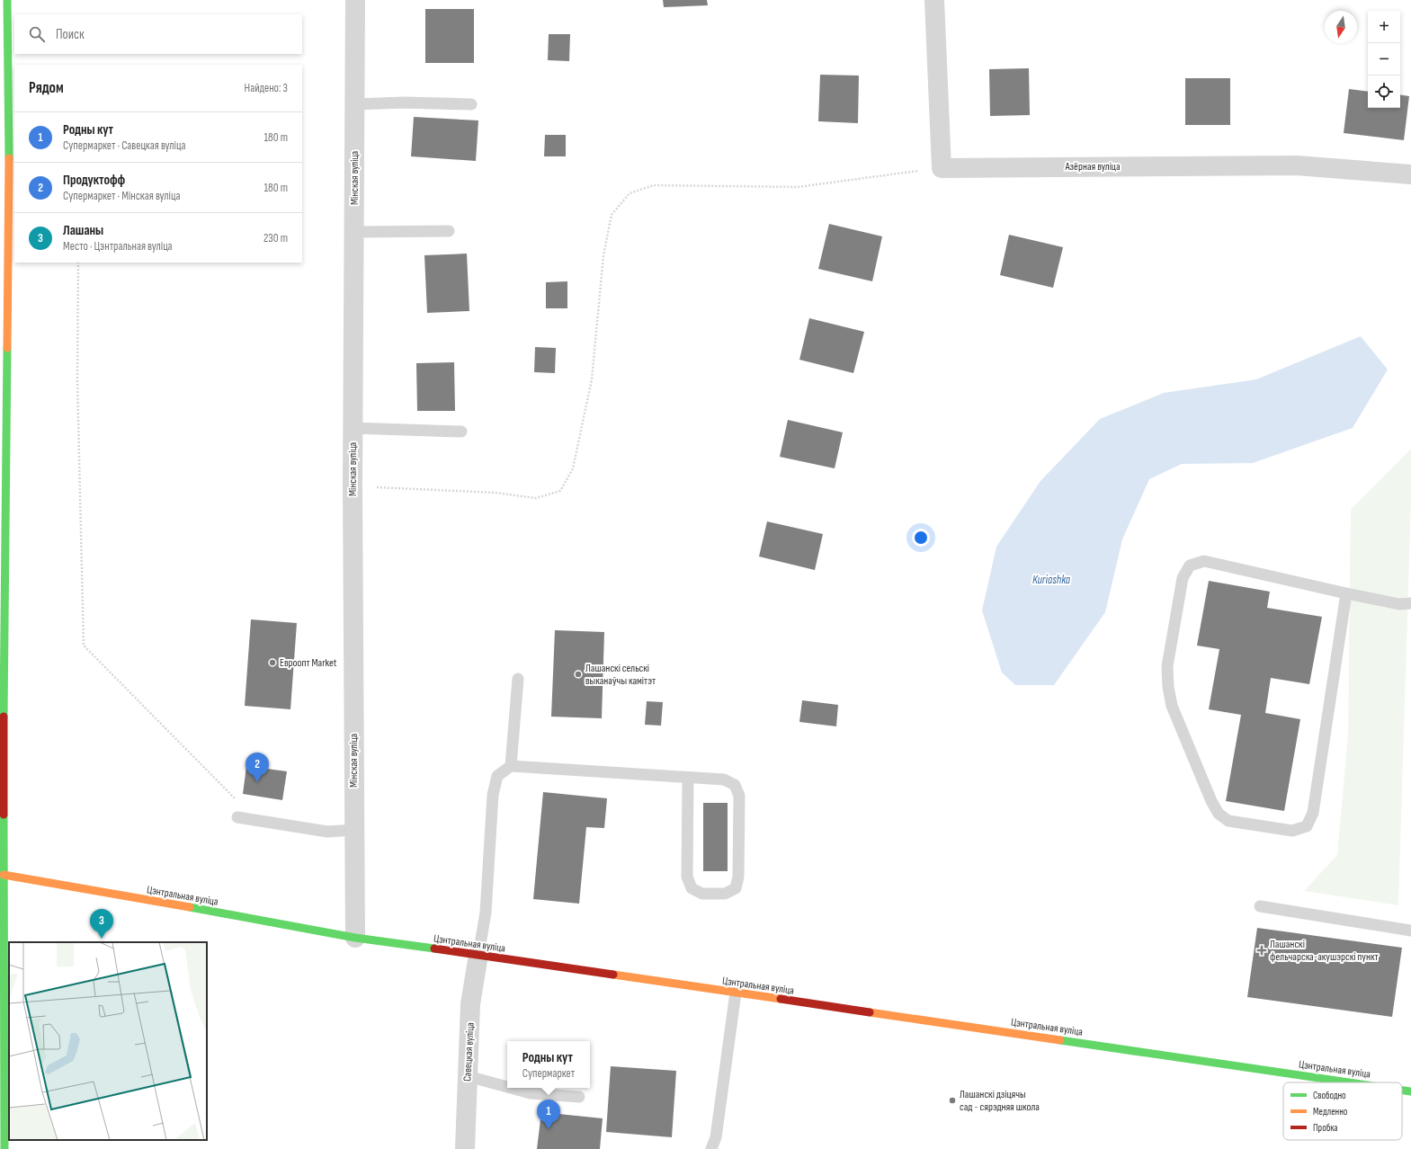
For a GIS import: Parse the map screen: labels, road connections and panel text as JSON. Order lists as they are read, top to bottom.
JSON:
{
  "streets": {
    "main road": ["Цэнтральная вуліца"],
    "street": ["Азёрная вуліца", "Мінская вуліца", "Савецкая вуліца"]
  },
  "crossings": [
    ["Мінская вуліца", "Цэнтральная вуліца"],
    ["Цэнтральная вуліца", "Савецкая вуліца"]
  ],
  "water": ["Kuriashka"],
  "places": {
    "other": ["Евроопт Market", "Лашанскі сельскі выканаўчы камітэт", "Лашанскі дзіцячы сад - сярэдняя школа"],
    "health": ["Лашанскі фельчарска-акушэрскі пункт"]
  },
  "legend": ["Свободно", "Медленно", "Пробка"],
  "north": "bottom",
  "page": {
    "map_buttons": ["+", "−"],
    "search": "Поиск",
    "heading": ["Рядом", "Найдено: 3"],
    "list": [
      {
        "mark": "1",
        "name": "Родны кут",
        "note": "Супермаркет · Савецкая вуліца",
        "value": "180 m"
      },
      {
        "mark": "2",
        "name": "Продуктофф",
        "note": "Супермаркет · Мінская вуліца",
        "value": "180 m"
      },
      {
        "mark": "3",
        "name": "Лашаны",
        "note": "Место · Цэнтральная вуліца",
        "value": "230 m"
      }
    ],
    "pins": ["2", "3", "1"],
    "popup": ["Родны кут", "Супермаркет"]
  }
}
